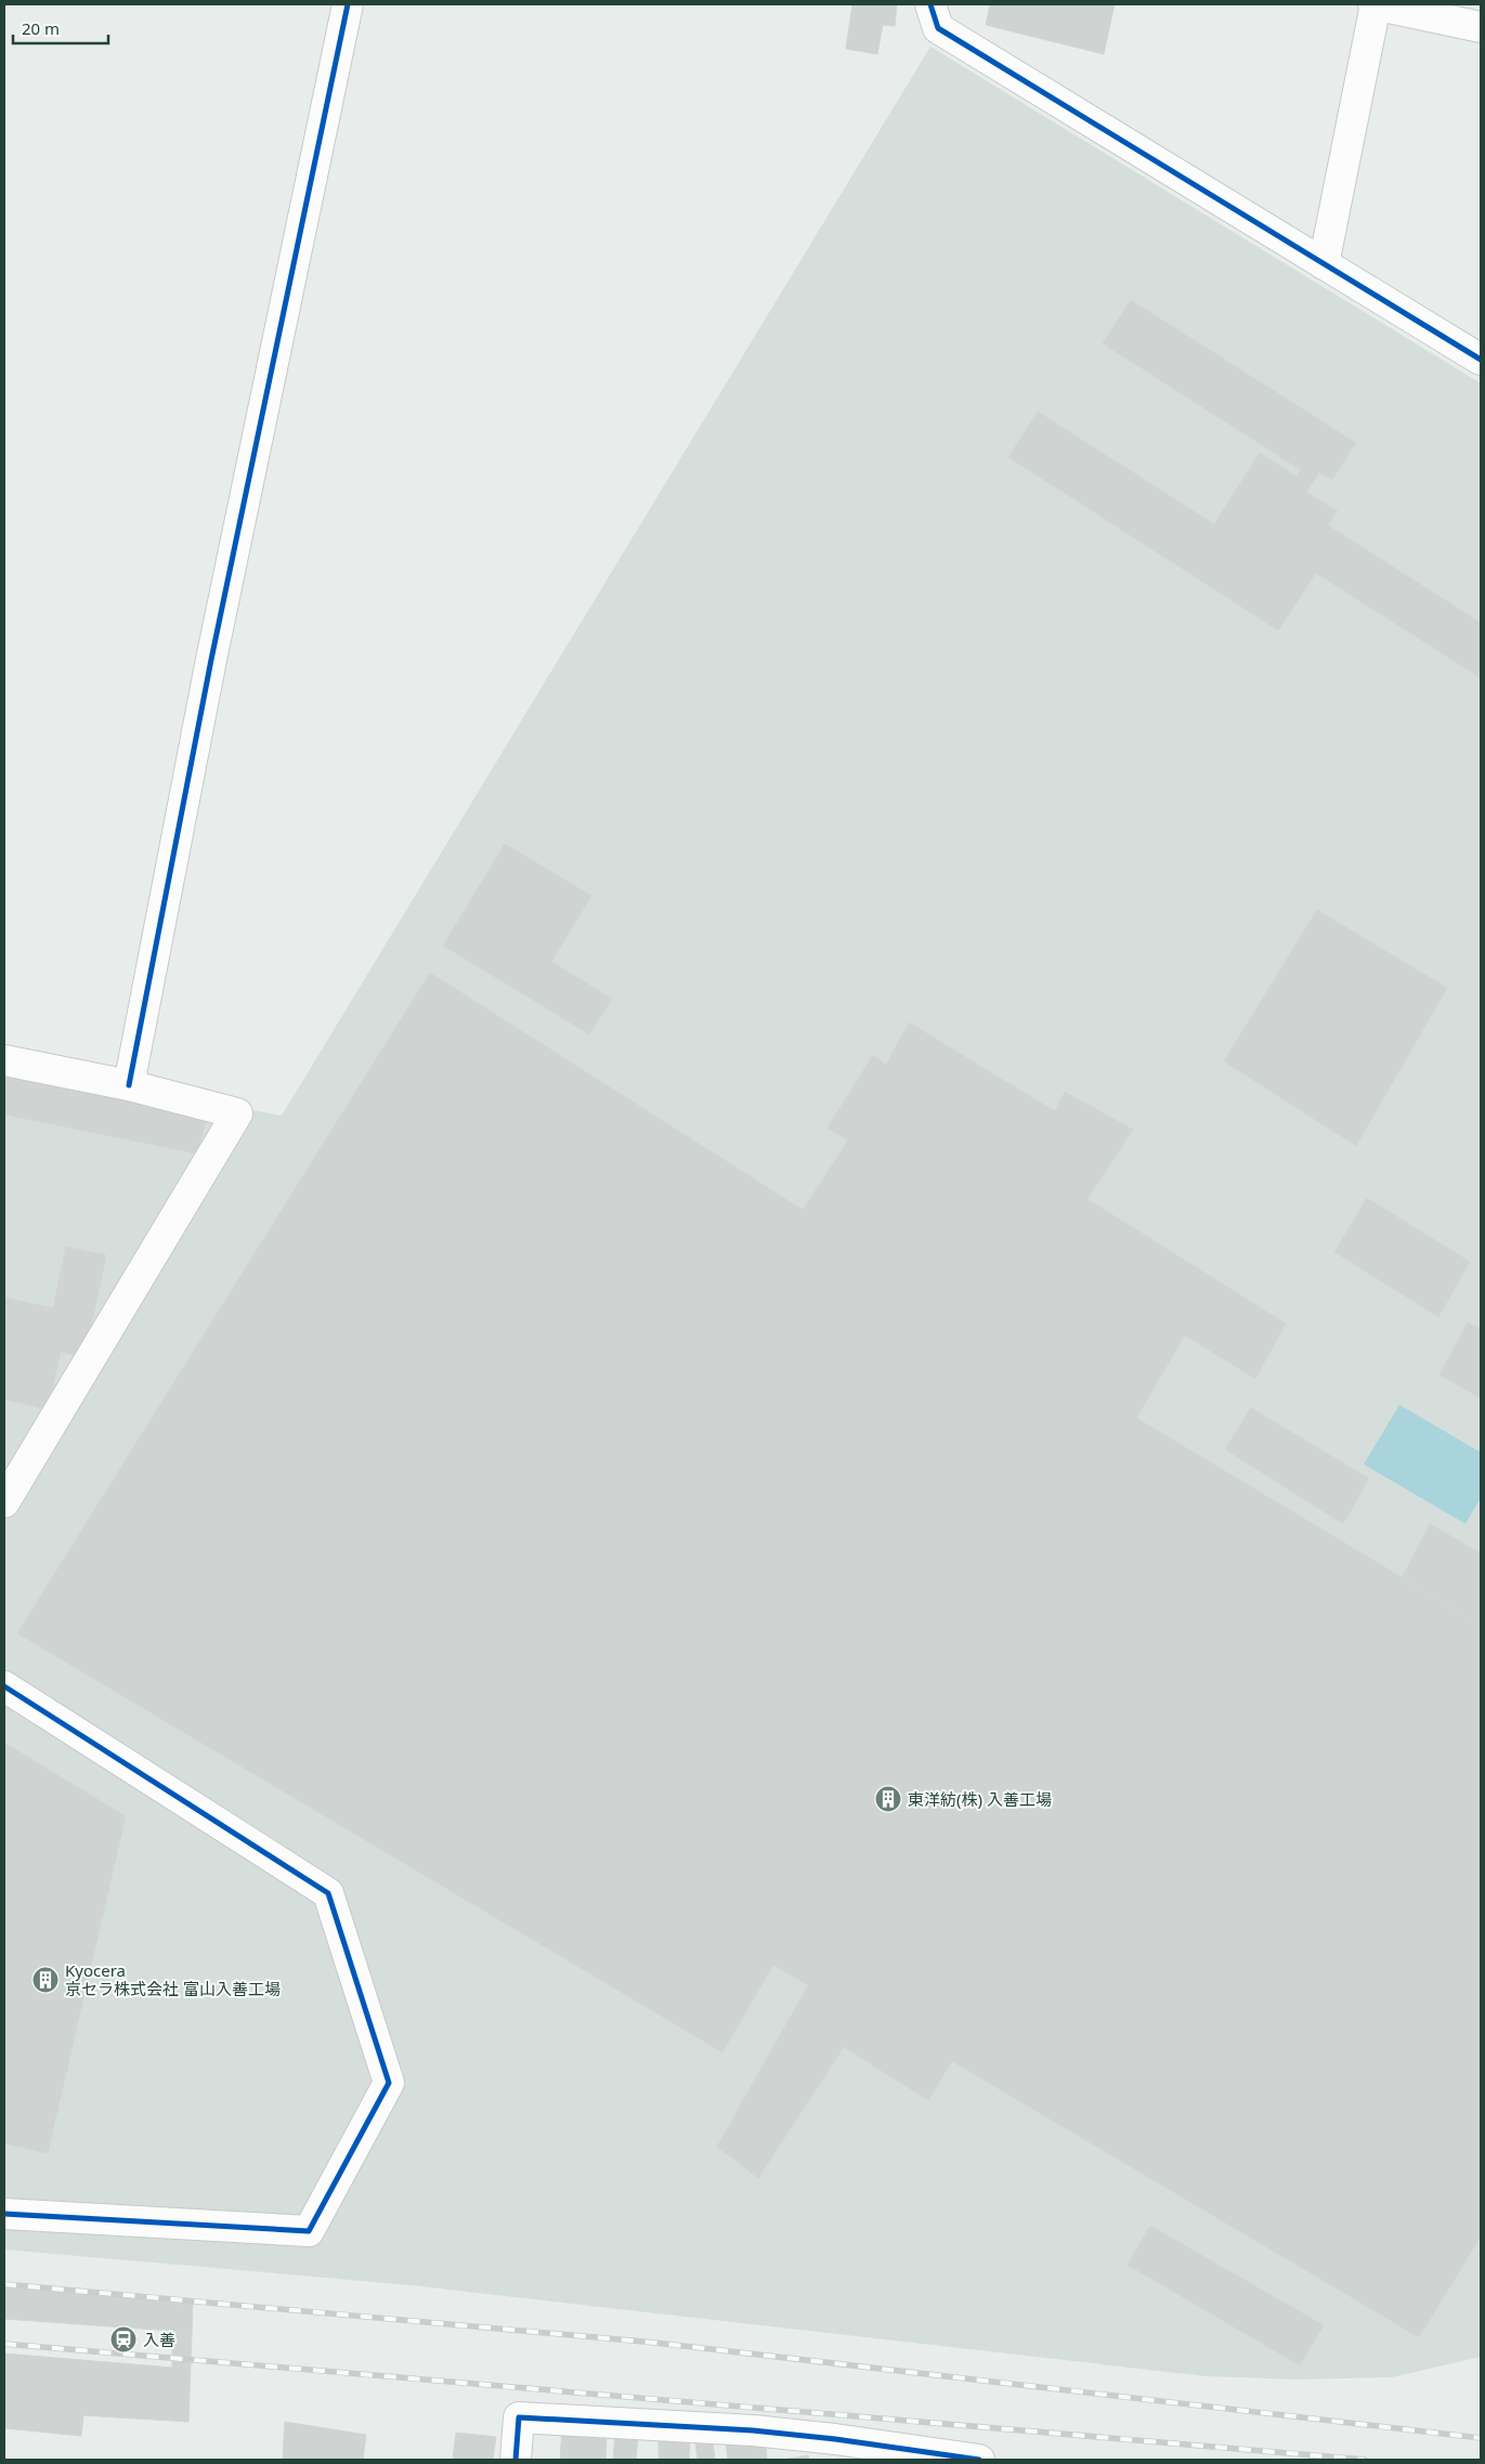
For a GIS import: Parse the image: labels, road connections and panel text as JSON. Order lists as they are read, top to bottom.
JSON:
{
  "places": {
    "building": ["東洋紡(株) 入善工場", "Kyocera 京セラ株式会社 富山入善工場"],
    "station": ["入善"]
  },
  "scale_bar": "20 m"
}
